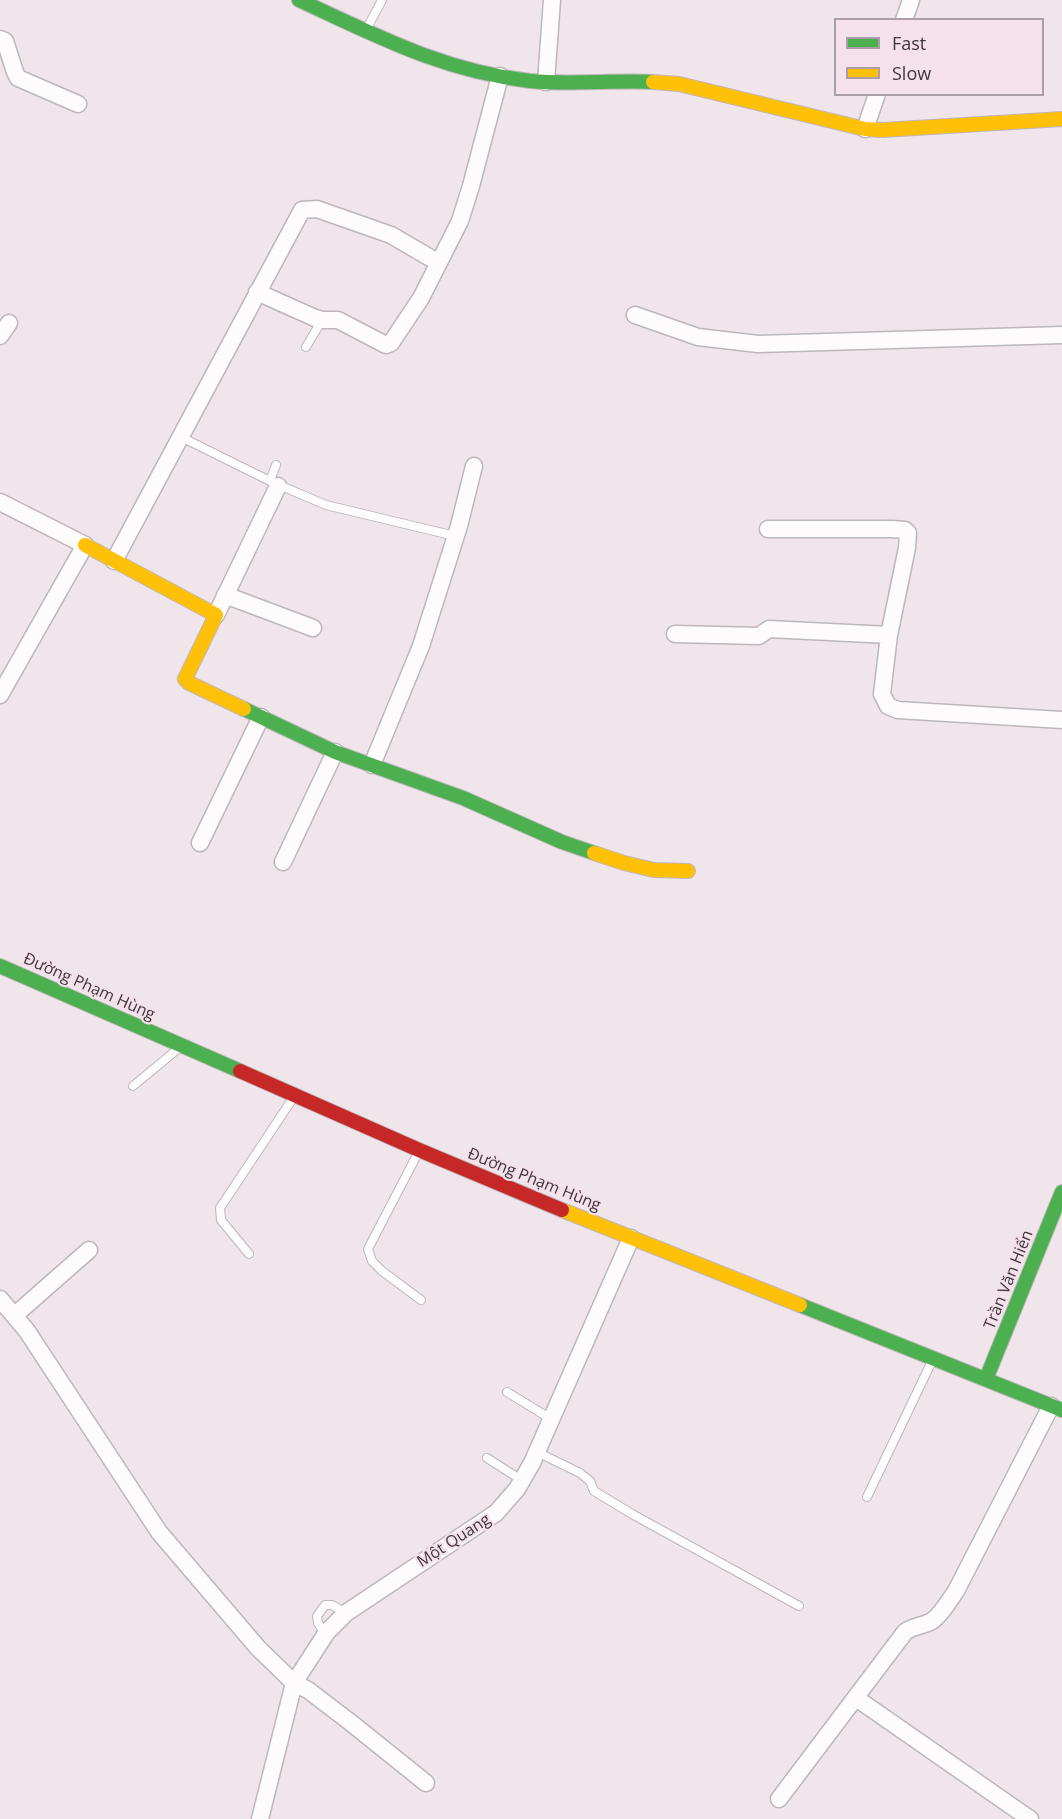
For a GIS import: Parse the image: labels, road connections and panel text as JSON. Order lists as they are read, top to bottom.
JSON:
{
  "streets": {
    "street": ["Đường Phạm Hùng", "Trần Văn Hiển", "Một Quang"]
  },
  "crossings": [
    ["Đường Phạm Hùng", "Trần Văn Hiển"],
    ["Đường Phạm Hùng", "Một Quang"]
  ],
  "legend": ["Fast", "Slow"]
}
